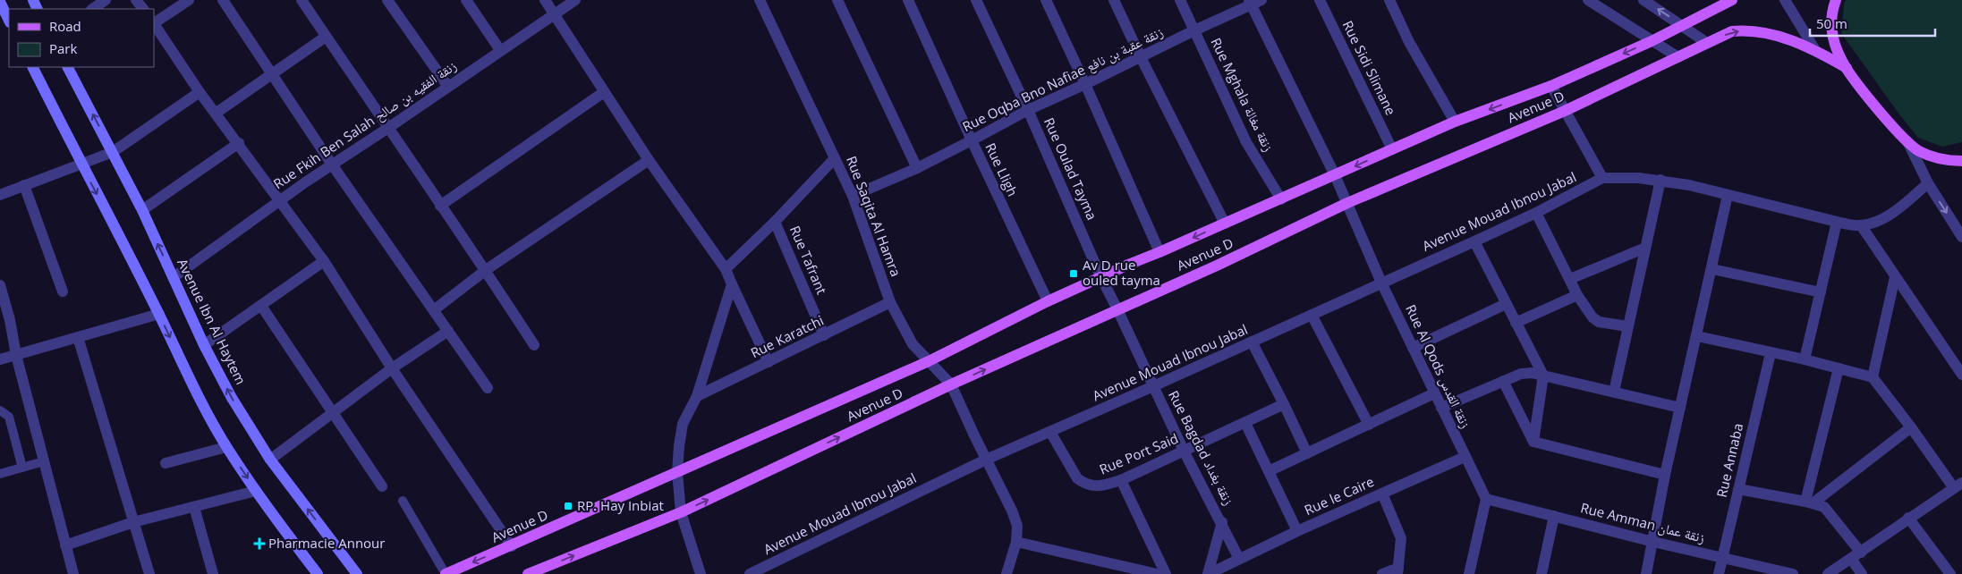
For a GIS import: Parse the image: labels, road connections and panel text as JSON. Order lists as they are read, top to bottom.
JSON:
{
  "streets": {
    "main road": ["Avenue D", "Avenue Ibn Al Haytem"],
    "street": [
      "Rue Sidi Slimane",
      "Rue Oqba Bno Nafiae زنقة عقبة بن نافع",
      "Rue Mghala زنقة مغالة",
      "Rue Fkih Ben Salah زنقة الفقيه بن صالح",
      "Rue Oulad Tayma",
      "Rue Lligh",
      "Avenue Mouad Ibnou Jabal",
      "Rue Saqita Al Hamra",
      "Rue Tafrant",
      "Rue Karatchi",
      "Rue Al Qods زنقة القدس",
      "Rue Bagdad زنقة بغداد",
      "Rue Port Said",
      "Rue Annaba",
      "Rue le Caire",
      "Rue Amman زنقة عمان"
    ]
  },
  "crossings": [
    ["Rue Sidi Slimane", "Avenue D"],
    ["Rue Oqba Bno Nafiae زنقة عقبة بن نافع", "Rue Mghala زنقة مغالة"],
    ["Rue Oqba Bno Nafiae زنقة عقبة بن نافع", "Rue Oulad Tayma"],
    ["Rue Oqba Bno Nafiae زنقة عقبة بن نافع", "Rue Lligh"],
    ["Rue Oqba Bno Nafiae زنقة عقبة بن نافع", "Rue Saqita Al Hamra"],
    ["Rue Oqba Bno Nafiae زنقة عقبة بن نافع", "Rue Al Qods زنقة القدس"],
    ["Rue Mghala زنقة مغالة", "Avenue D"],
    ["Avenue D", "Rue Oulad Tayma"],
    ["Avenue D", "Rue Lligh"],
    ["Avenue D", "Rue Saqita Al Hamra"],
    ["Avenue D", "Rue Al Qods زنقة القدس"],
    ["Avenue D", "Rue Bagdad زنقة بغداد"],
    ["Rue Fkih Ben Salah زنقة الفقيه بن صالح", "Avenue Ibn Al Haytem"],
    ["Rue Oulad Tayma", "Rue Bagdad زنقة بغداد"],
    ["Avenue Mouad Ibnou Jabal", "Rue Saqita Al Hamra"],
    ["Avenue Mouad Ibnou Jabal", "Rue Al Qods زنقة القدس"],
    ["Avenue Mouad Ibnou Jabal", "Rue Bagdad زنقة بغداد"],
    ["Avenue Mouad Ibnou Jabal", "Rue Port Said"],
    ["Rue Saqita Al Hamra", "Rue Karatchi"],
    ["Rue Tafrant", "Rue Karatchi"],
    ["Rue Al Qods زنقة القدس", "Rue le Caire"],
    ["Rue Al Qods زنقة القدس", "Rue Amman زنقة عمان"],
    ["Rue Bagdad زنقة بغداد", "Rue Port Said"],
    ["Rue Bagdad زنقة بغداد", "Rue le Caire"],
    ["Rue Annaba", "Rue Amman زنقة عمان"]
  ],
  "places": {
    "transit": ["Av D rue ouled tayma", "RP. Hay Inbiat"],
    "health": ["Pharmacie Annour"]
  },
  "legend": ["Road", "Park"],
  "scale_bar": "50 m"
}
